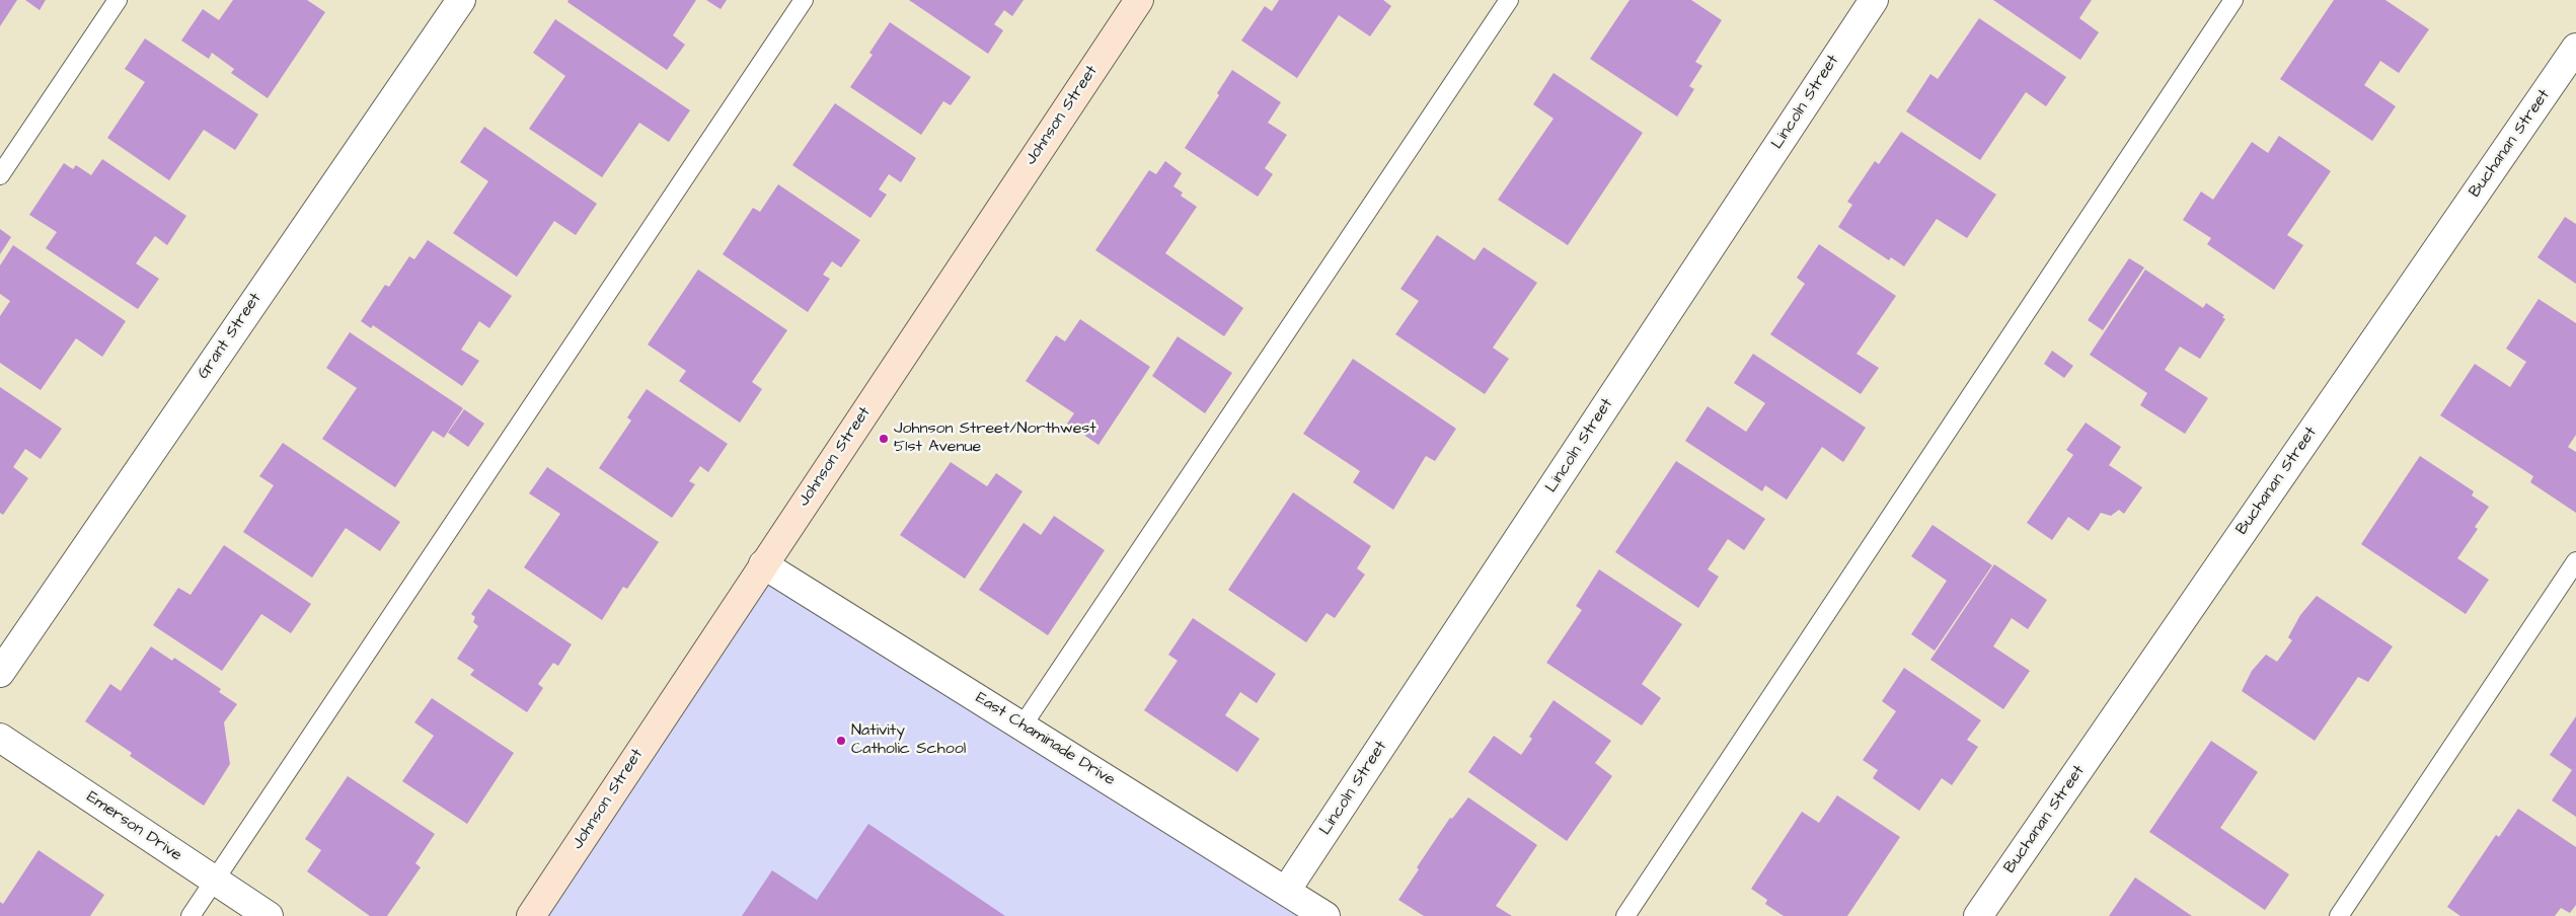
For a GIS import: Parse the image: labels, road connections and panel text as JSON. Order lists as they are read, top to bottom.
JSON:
{
  "streets": {
    "street": [
      "Lincoln Street",
      "Johnson Street",
      "Buchanan Street",
      "Grant Street",
      "East Chaminade Drive",
      "Emerson Drive"
    ]
  },
  "crossings": [
    ["Lincoln Street", "East Chaminade Drive"],
    ["Johnson Street", "East Chaminade Drive"]
  ],
  "places": ["Johnson Street/Northwest 51st Avenue", "Nativity Catholic School"]
}
